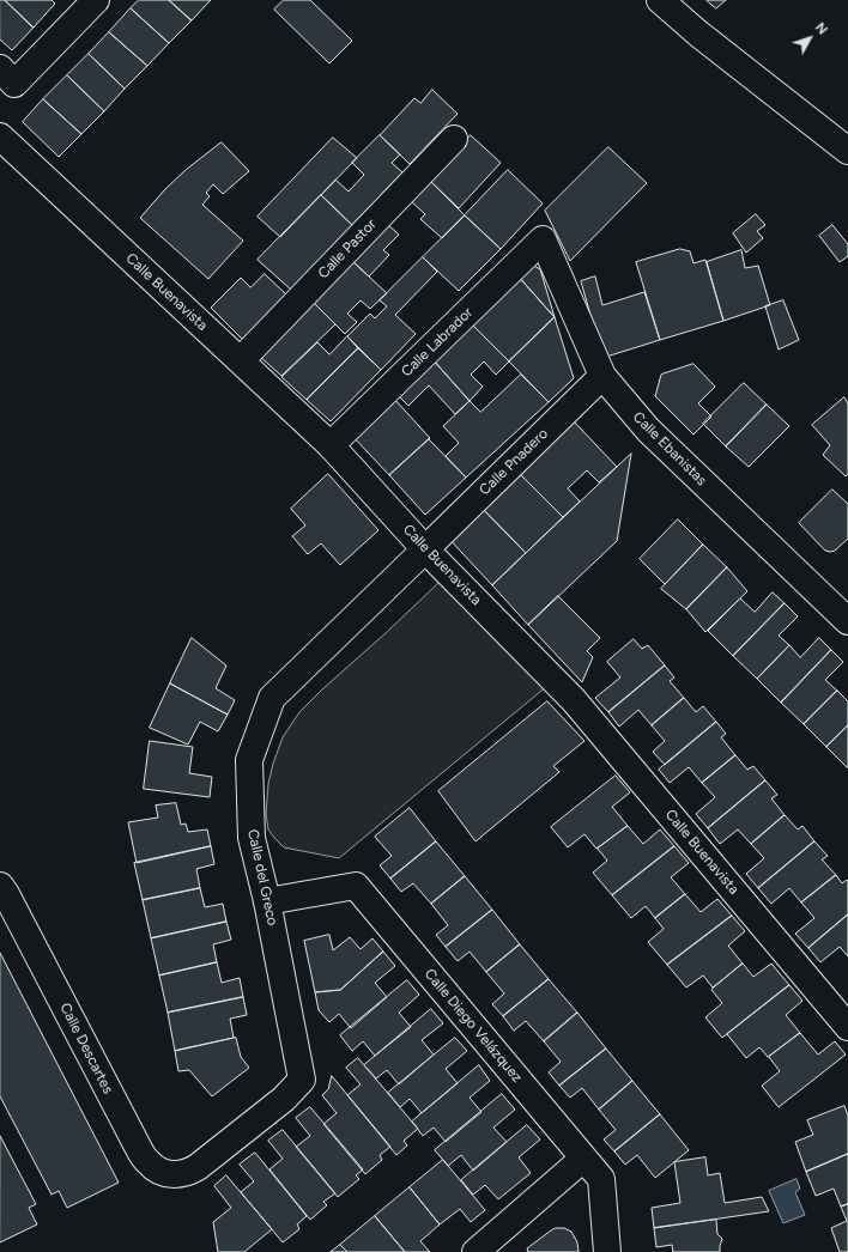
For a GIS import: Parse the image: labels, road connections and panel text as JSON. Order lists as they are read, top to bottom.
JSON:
{
  "streets": {
    "street": [
      "Calle Pastor",
      "Calle Buenavista",
      "Calle Labrador",
      "Calle Ebanistas",
      "Calle Pnadero",
      "Calle del Greco",
      "Calle Diego Velázquez",
      "Calle Descartes"
    ]
  },
  "crossings": [
    ["Calle Pastor", "Calle Buenavista"],
    ["Calle Buenavista", "Calle Labrador"],
    ["Calle Buenavista", "Calle Pnadero"],
    ["Calle Buenavista", "Calle del Greco"],
    ["Calle Labrador", "Calle Ebanistas"],
    ["Calle Ebanistas", "Calle Pnadero"],
    ["Calle Pnadero", "Calle del Greco"],
    ["Calle del Greco", "Calle Diego Velázquez"],
    ["Calle del Greco", "Calle Descartes"]
  ],
  "north": "top right"
}
